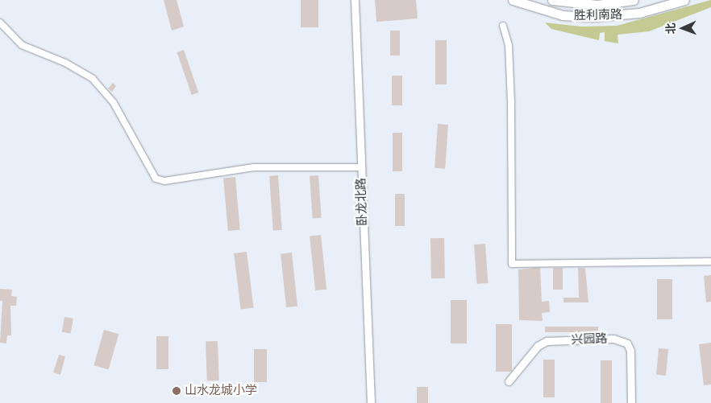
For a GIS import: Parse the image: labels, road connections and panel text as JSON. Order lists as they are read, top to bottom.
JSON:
{
  "streets": {
    "main road": ["胜利南路"],
    "street": ["卧龙北路", "兴园路"]
  },
  "places": ["山水龙城小学"],
  "north": "left"
}
